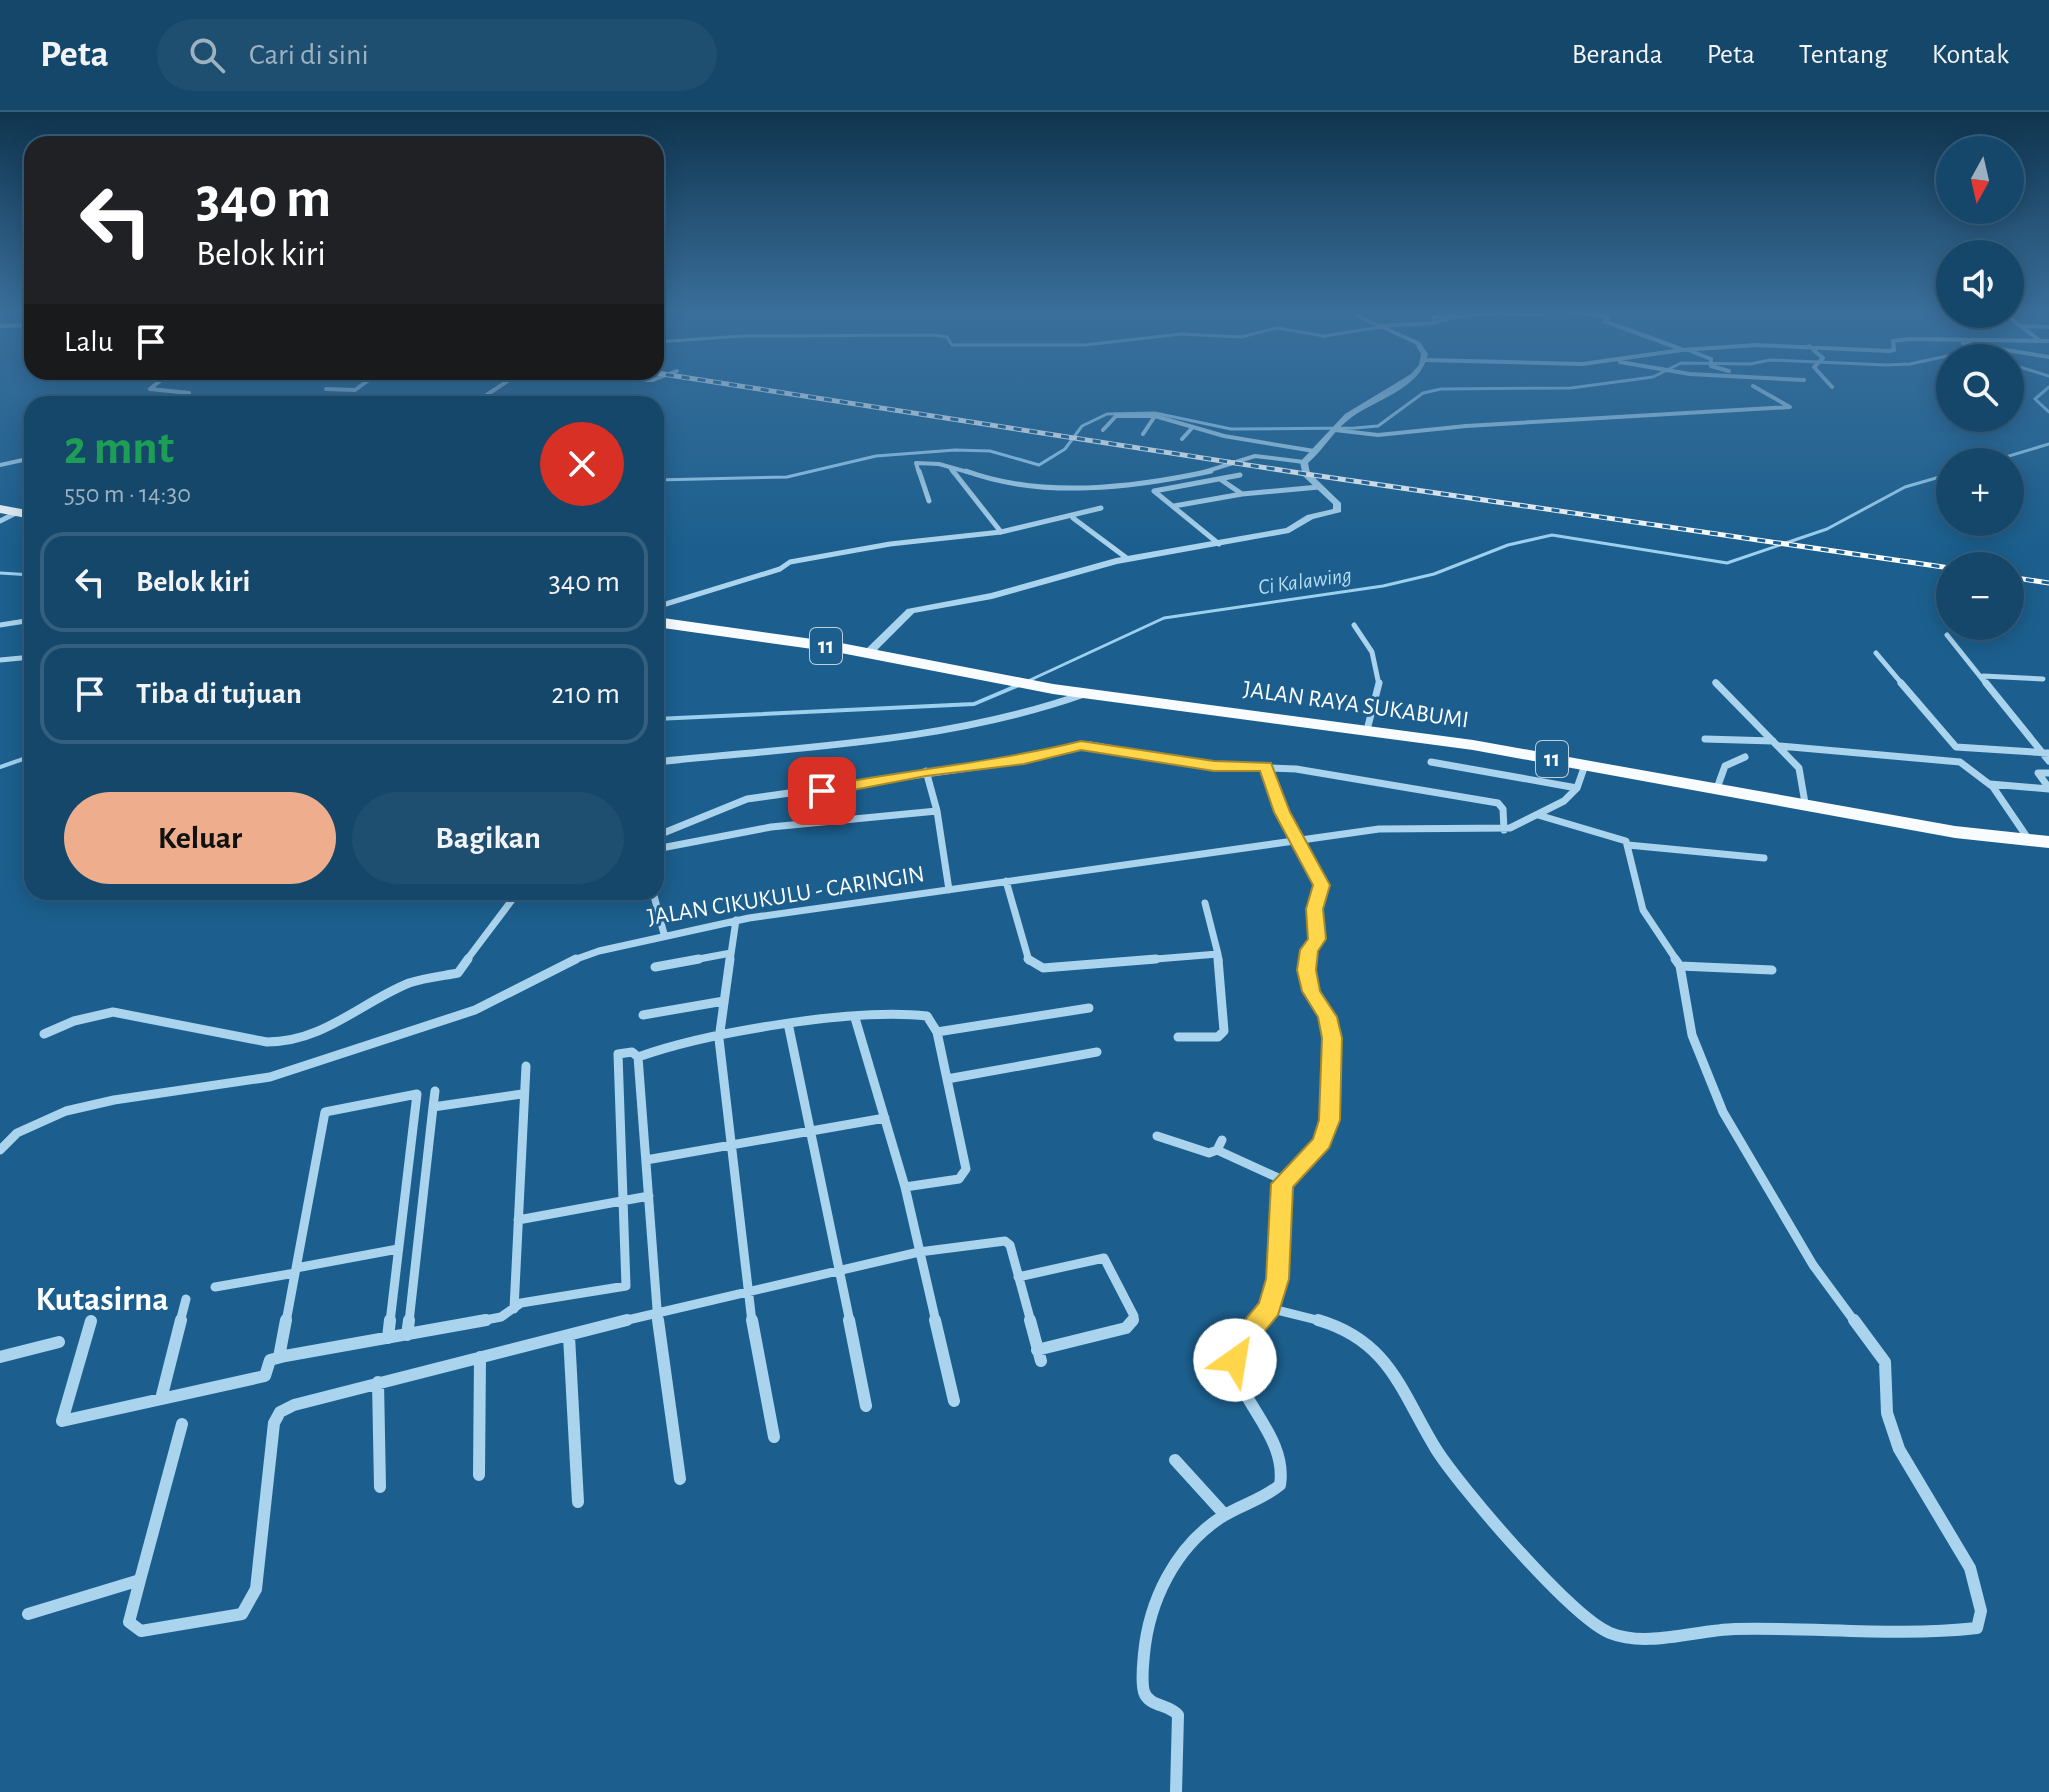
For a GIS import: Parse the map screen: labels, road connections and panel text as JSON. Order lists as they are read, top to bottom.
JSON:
{
  "streets": {
    "highway": ["11", "JALAN RAYA SUKABUMI"],
    "street": ["JALAN CIKUKULU - CARINGIN"]
  },
  "districts": ["Kutasirna"],
  "water": ["Ci Kalawing"],
  "north": "bottom",
  "page": {
    "header": "Peta",
    "search": "Cari di sini",
    "nav": [
      "Beranda",
      "Peta",
      "Tentang",
      "Kontak"
    ],
    "map_buttons": ["+", "−"],
    "turn": ["340 m", "Belok kiri"],
    "then": "Lalu",
    "heading": ["2 mnt", "550 m · 14:30"],
    "list": [
      {
        "name": "Belok kiri",
        "value": "340 m"
      },
      {
        "name": "Tiba di tujuan",
        "value": "210 m"
      }
    ],
    "buttons": ["Keluar", "Bagikan"]
  }
}
